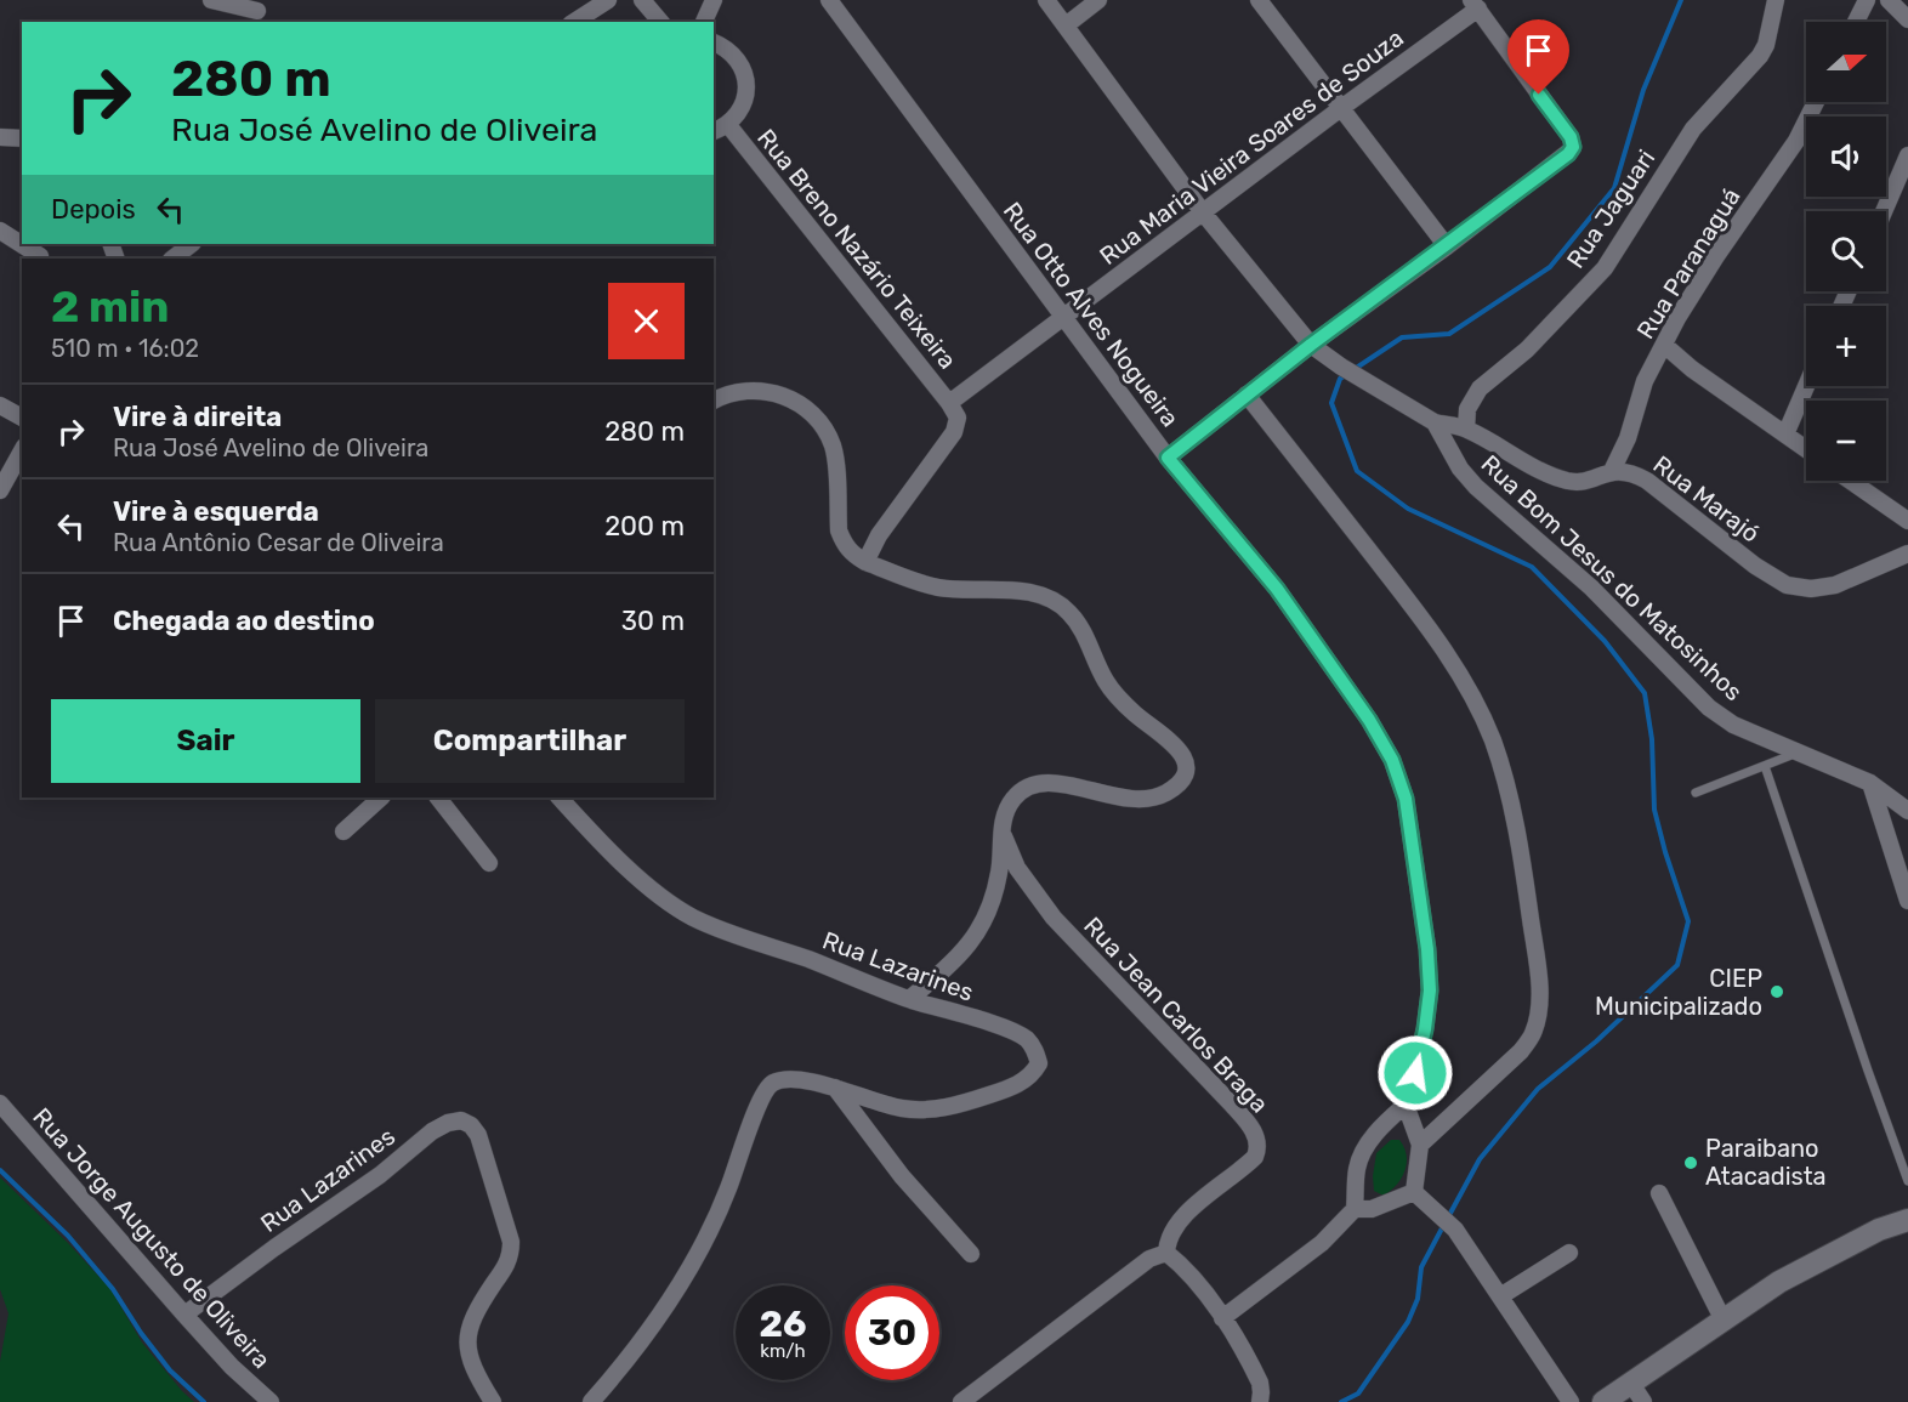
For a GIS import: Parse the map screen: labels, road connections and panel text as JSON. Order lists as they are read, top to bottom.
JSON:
{
  "streets": {
    "street": [
      "Rua Maria Vieira Soares de Souza",
      "Rua Jaguari",
      "Rua Breno Nazário Teixeira",
      "Rua Paranaguá",
      "Rua Otto Alves Nogueira",
      "Rua Marajó",
      "Rua Bom Jesus do Matosinhos",
      "Rua Lazarines",
      "Rua Jean Carlos Braga",
      "Rua Jorge Augusto de Oliveira"
    ]
  },
  "crossings": [
    ["Rua Maria Vieira Soares de Souza", "Rua Breno Nazário Teixeira"],
    ["Rua Maria Vieira Soares de Souza", "Rua Otto Alves Nogueira"],
    ["Rua Maria Vieira Soares de Souza", "Rua Bom Jesus do Matosinhos"],
    ["Rua Paranaguá", "Rua Marajó"],
    ["Rua Lazarines", "Rua Jorge Augusto de Oliveira"]
  ],
  "places": ["CIEP Municipalizado", "Paraibano Atacadista"],
  "north": "right",
  "page": {
    "map_buttons": ["+", "−"],
    "turn": ["280 m", "Rua José Avelino de Oliveira"],
    "then": "Depois",
    "heading": ["2 min", "510 m · 16:02"],
    "list": [
      {
        "name": "Vire à direita",
        "note": "Rua José Avelino de Oliveira",
        "value": "280 m"
      },
      {
        "name": "Vire à esquerda",
        "note": "Rua Antônio Cesar de Oliveira",
        "value": "200 m"
      },
      {
        "name": "Chegada ao destino",
        "value": "30 m"
      }
    ],
    "buttons": ["Sair", "Compartilhar"],
    "speed": "26 km/h",
    "limit": "30"
  }
}
